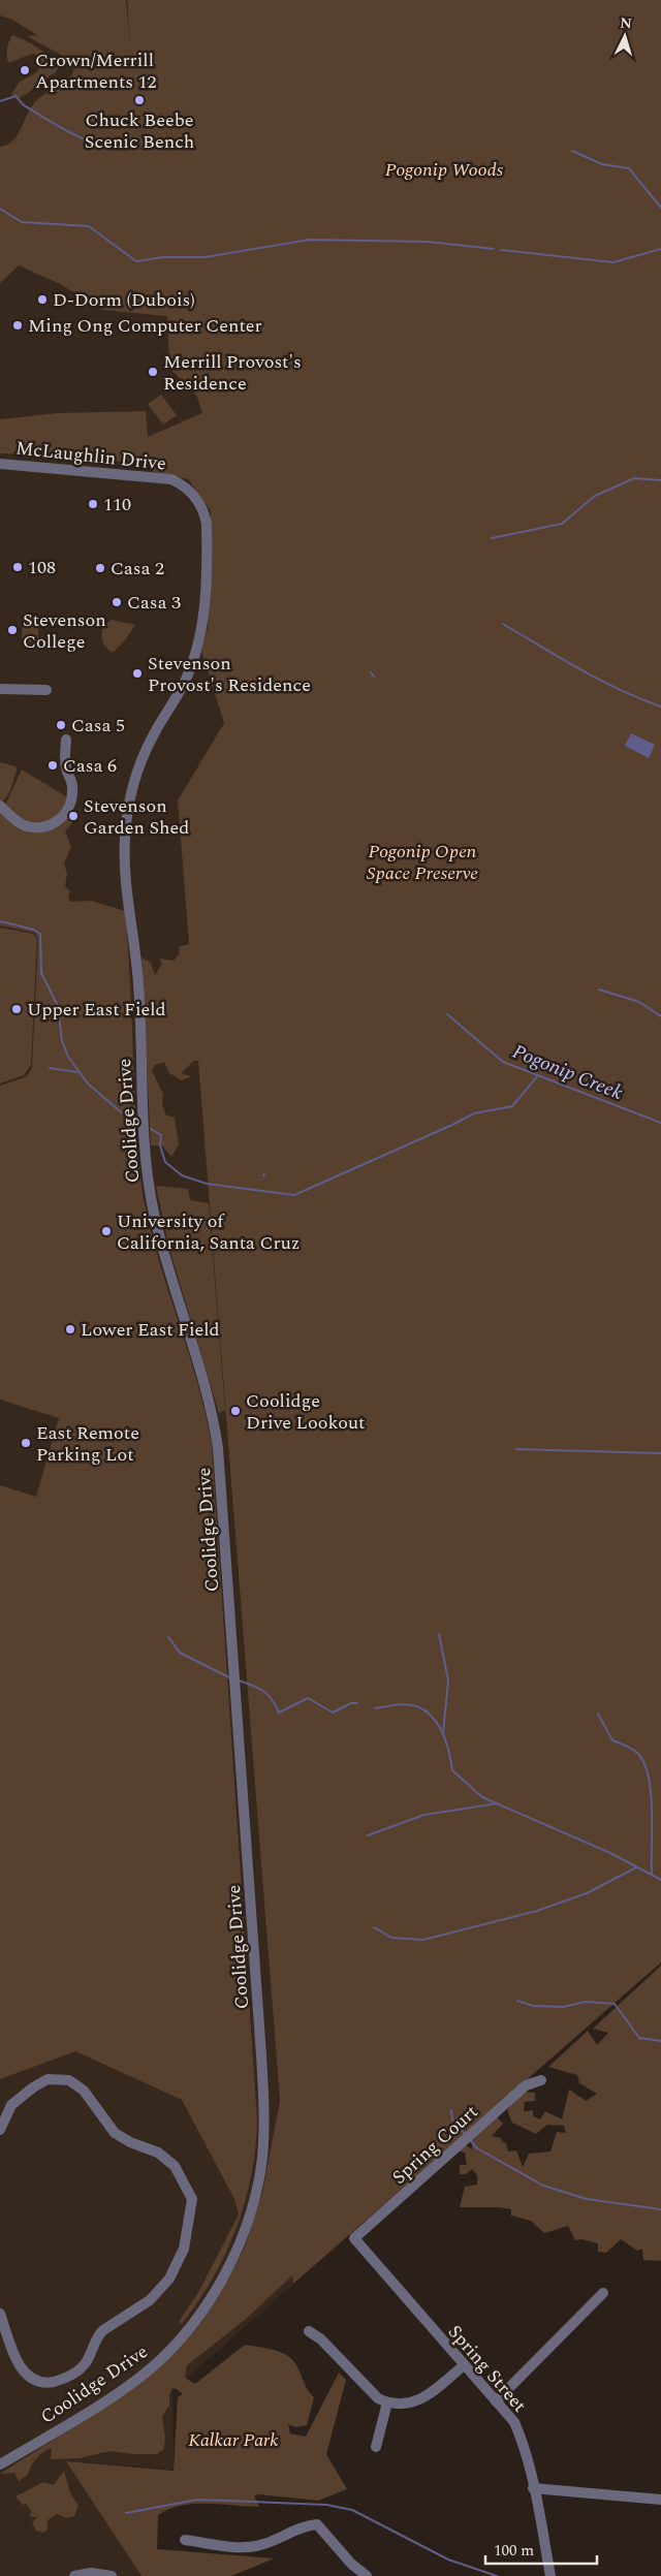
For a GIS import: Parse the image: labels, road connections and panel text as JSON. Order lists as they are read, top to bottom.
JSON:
{
  "streets": {
    "street": [
      "McLaughlin Drive",
      "Coolidge Drive",
      "Spring Court",
      "Spring Street"
    ]
  },
  "crossings": [
    ["McLaughlin Drive", "Coolidge Drive"],
    ["Spring Court", "Spring Street"]
  ],
  "water": ["Pogonip Creek"],
  "parks": ["Pogonip Woods", "Pogonip Open Space Preserve", "Kalkar Park"],
  "places": [
    "Crown/Merrill Apartments 12",
    "Chuck Beebe Scenic Bench",
    "D-Dorm (Dubois)",
    "Ming Ong Computer Center",
    "Merrill Provost's Residence",
    "110",
    "108",
    "Casa 2",
    "Casa 3",
    "Stevenson College",
    "Stevenson Provost's Residence",
    "Casa 5",
    "Casa 6",
    "Stevenson Garden Shed",
    "Upper East Field",
    "University of California, Santa Cruz",
    "Lower East Field",
    "Coolidge Drive Lookout",
    "East Remote Parking Lot"
  ],
  "scale_bar": "100 m",
  "north": "top"
}
